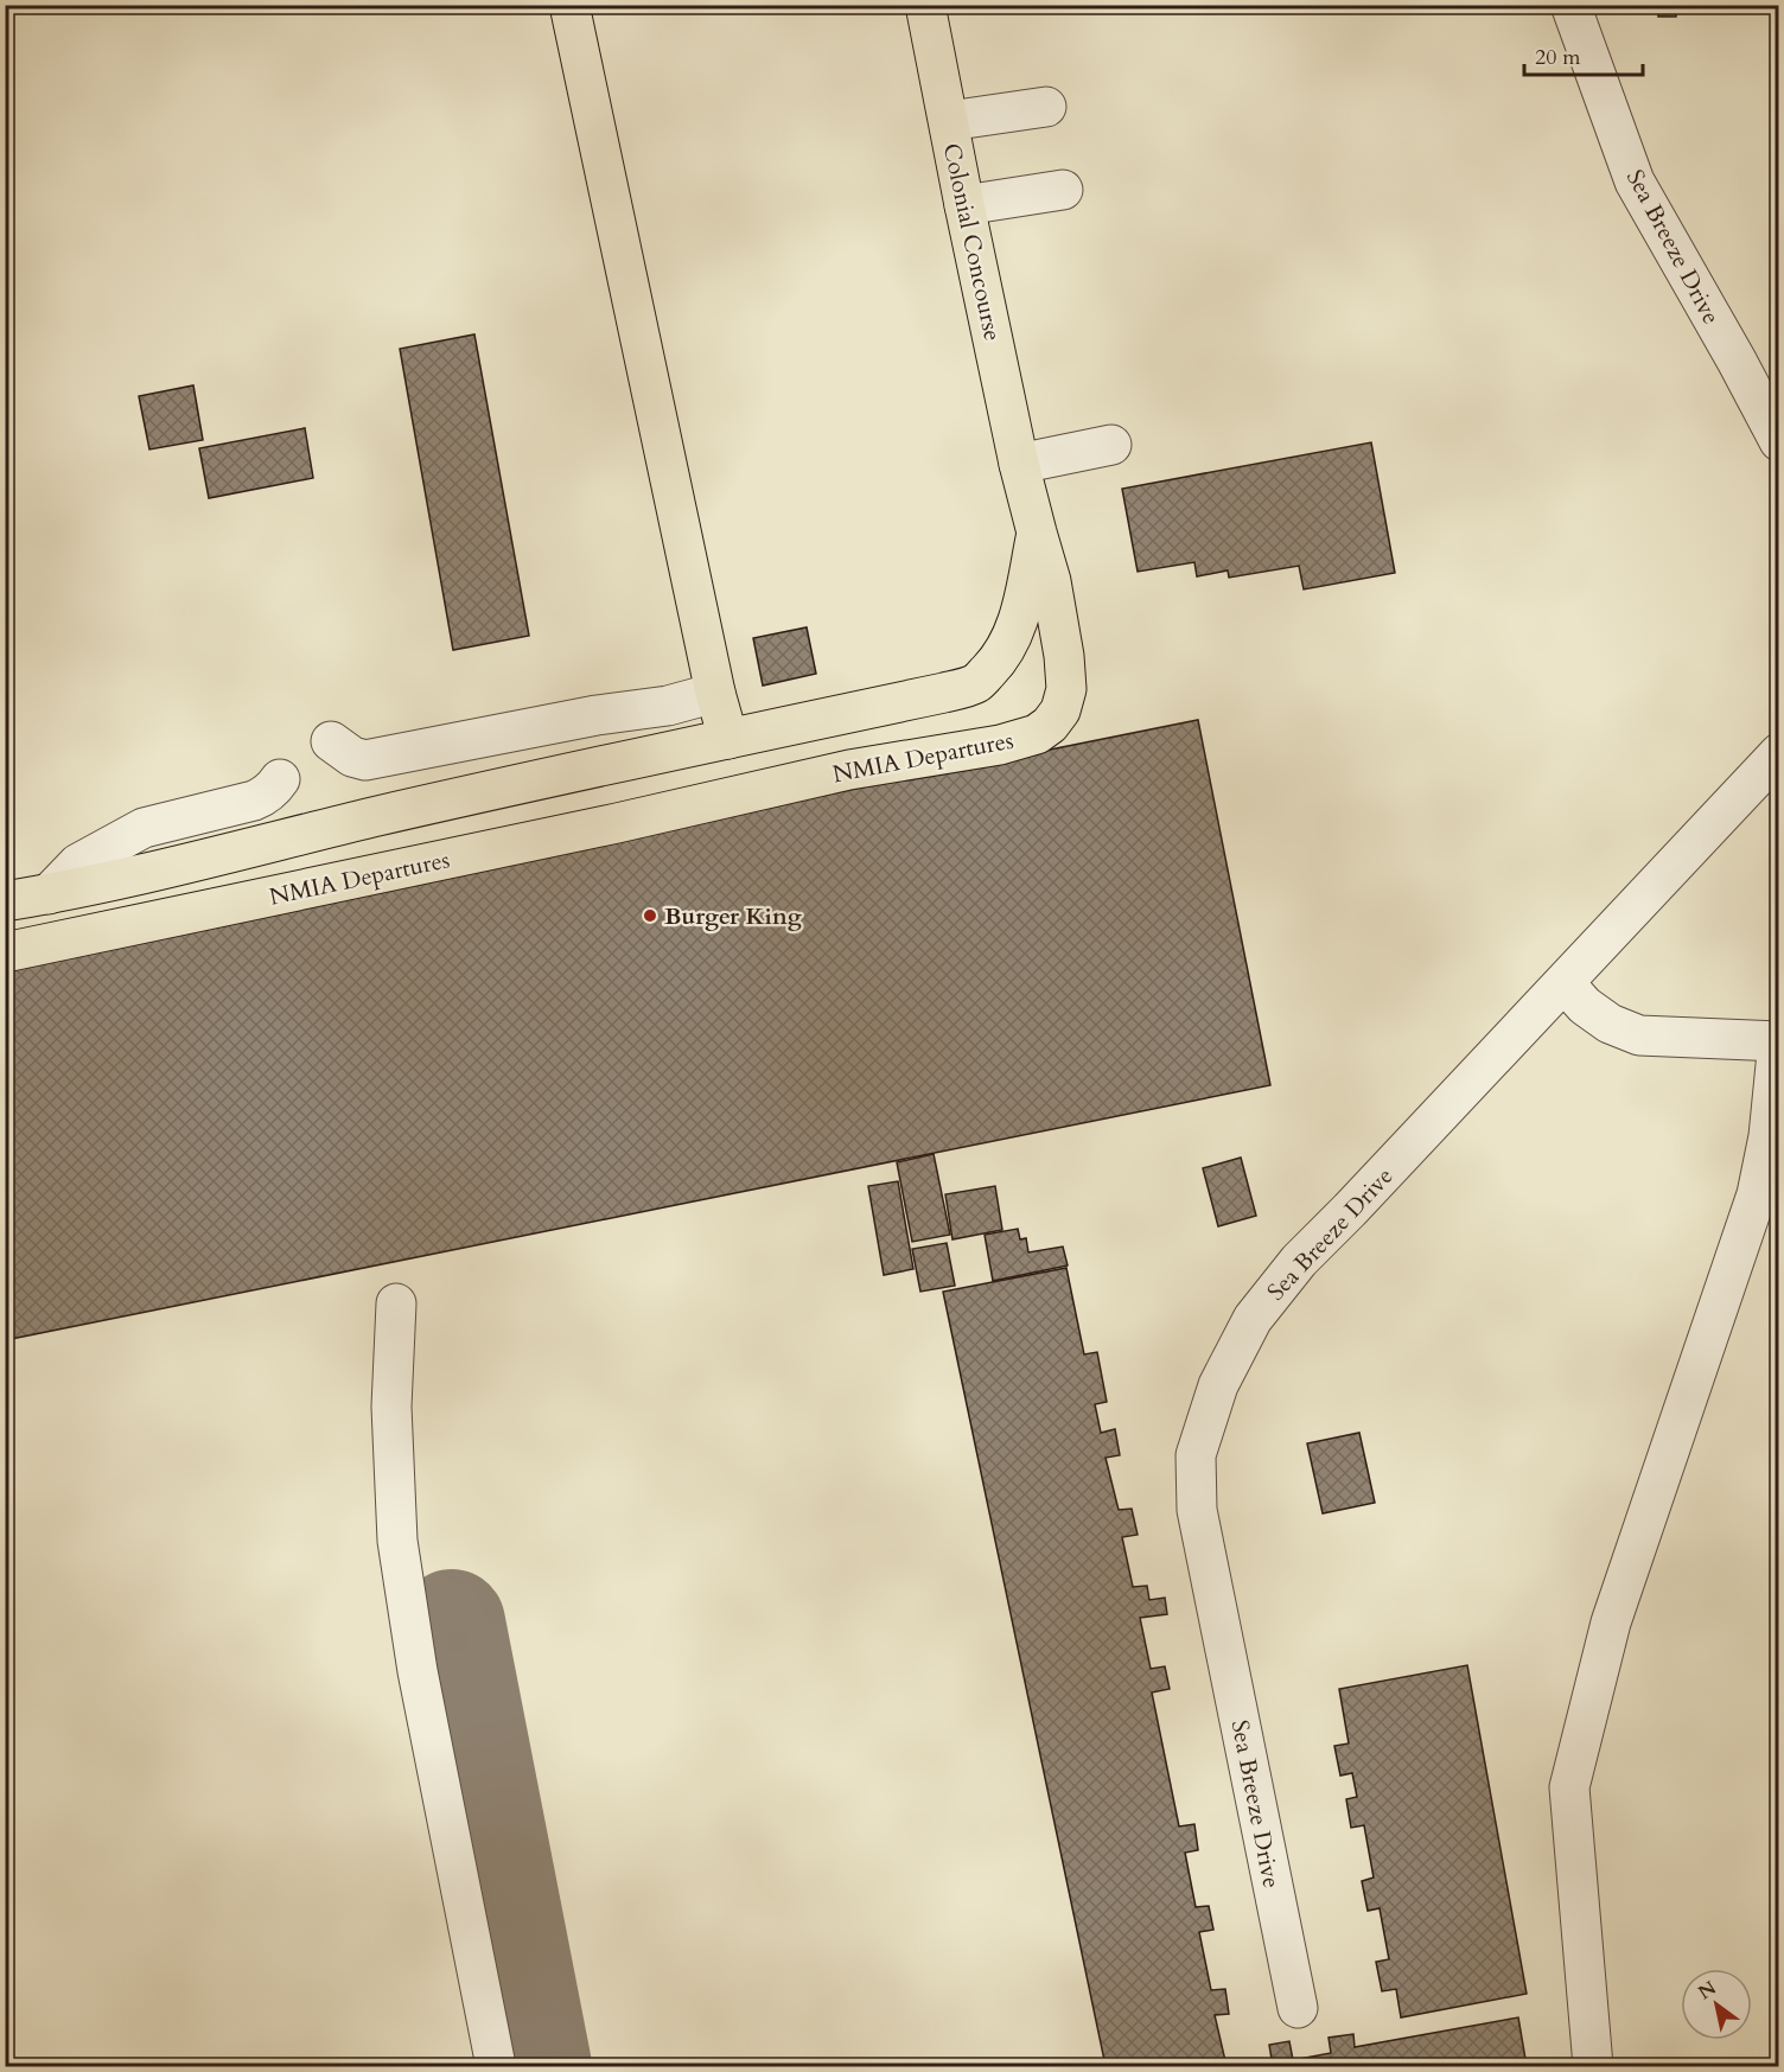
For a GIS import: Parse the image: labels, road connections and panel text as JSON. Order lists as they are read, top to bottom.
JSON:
{
  "streets": {
    "main road": ["Colonial Concourse", "NMIA Departures"],
    "lane": ["Sea Breeze Drive"]
  },
  "crossings": [
    ["Colonial Concourse", "NMIA Departures"]
  ],
  "places": ["Burger King"],
  "scale_bar": "20 m",
  "north": "top left"
}
